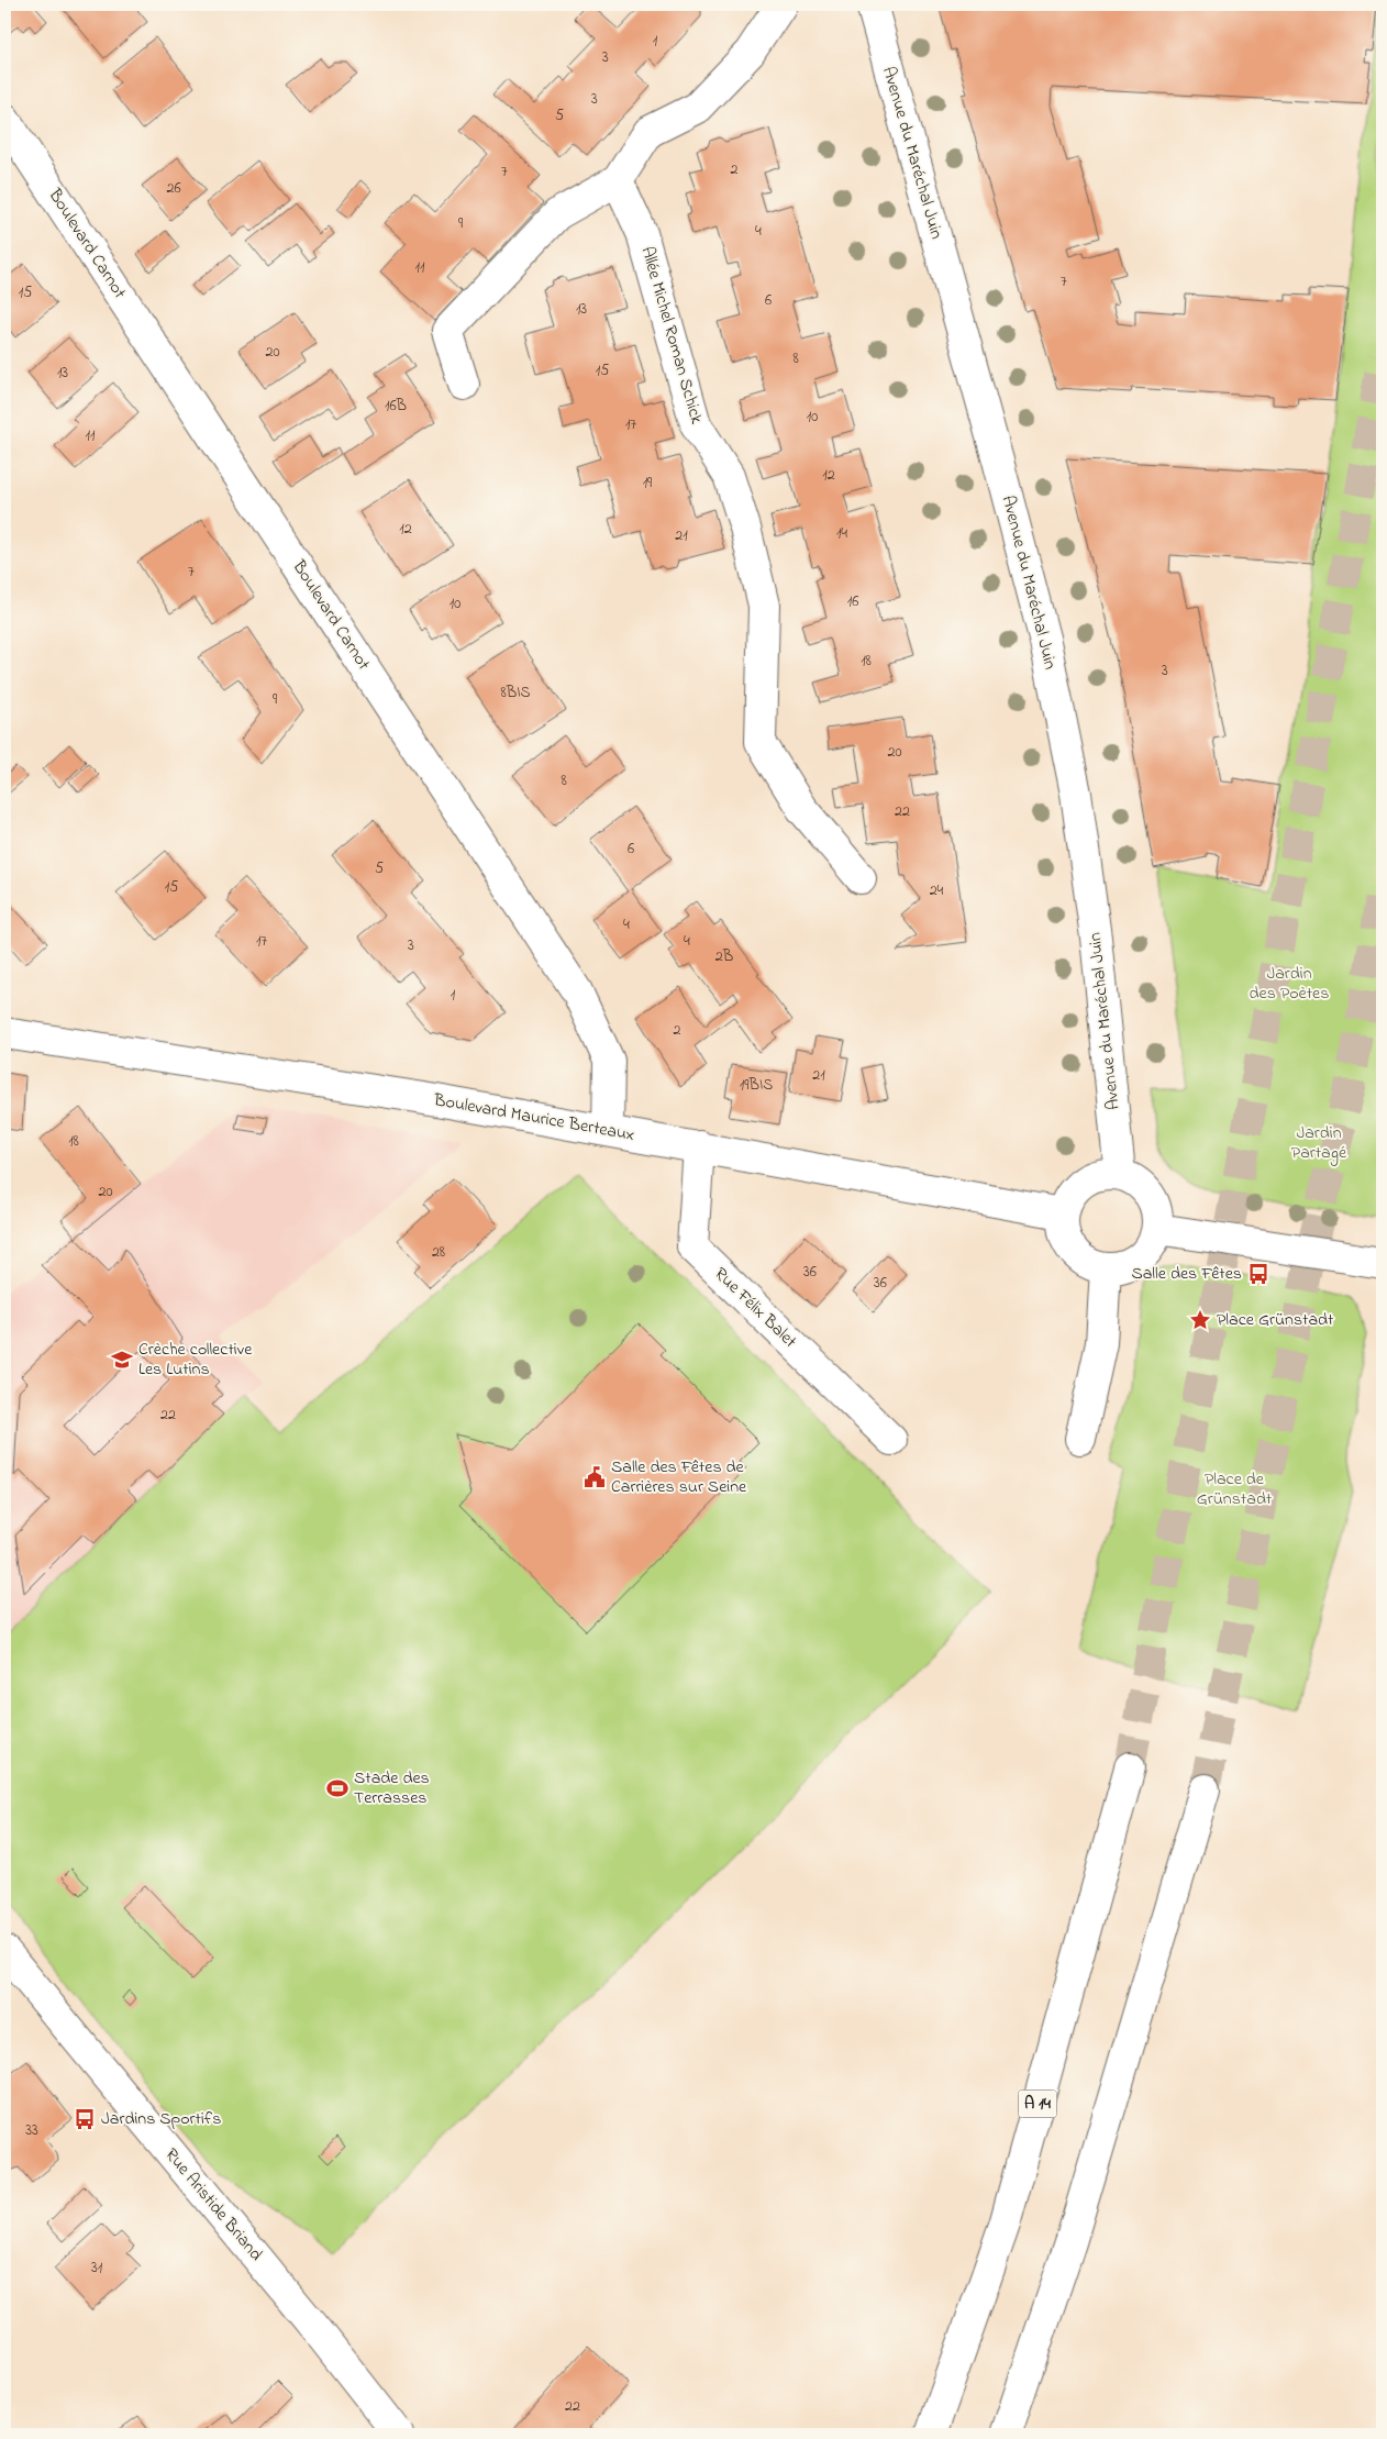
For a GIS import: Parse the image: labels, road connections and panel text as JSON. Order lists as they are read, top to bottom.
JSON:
{
  "streets": {
    "main road": [
      "Avenue du Maréchal Juin",
      "Boulevard Carnot",
      "Allée Michel Roman Schick",
      "Boulevard Maurice Berteaux",
      "Rue Félix Balet",
      "A 14",
      "Rue Aristide Briand"
    ]
  },
  "crossings": [
    ["Avenue du Maréchal Juin", "Boulevard Maurice Berteaux"],
    ["Boulevard Carnot", "Boulevard Maurice Berteaux"],
    ["Boulevard Maurice Berteaux", "Rue Félix Balet"]
  ],
  "parks": ["Jardin des Poètes", "Jardin Partagé", "Place de Grünstadt"],
  "places": {
    "bus stop": ["Salle des Fêtes", "Jardins Sportifs"],
    "place": ["Place Grünstadt"],
    "school or university": ["Crèche collective Les Lutins"],
    "public building": ["Salle des Fêtes de Carrières sur Seine"],
    "sports": ["Stade des Terrasses"]
  },
  "house_numbers": [
    "1",
    "3",
    "3",
    "5",
    "2",
    "7",
    "26",
    "9",
    "4",
    "11",
    "7",
    "15",
    "6",
    "13",
    "20",
    "8",
    "15",
    "13",
    "16B",
    "10",
    "17",
    "11",
    "12",
    "19",
    "12",
    "14",
    "21",
    "7",
    "16",
    "10",
    "18",
    "3",
    "8BIS",
    "9",
    "20",
    "8",
    "22",
    "6",
    "5",
    "15",
    "24",
    "4",
    "17",
    "4",
    "3",
    "2B",
    "1",
    "2",
    "21",
    "19BIS",
    "18",
    "20",
    "28",
    "36",
    "36",
    "22",
    "33",
    "31",
    "22"
  ]
}
